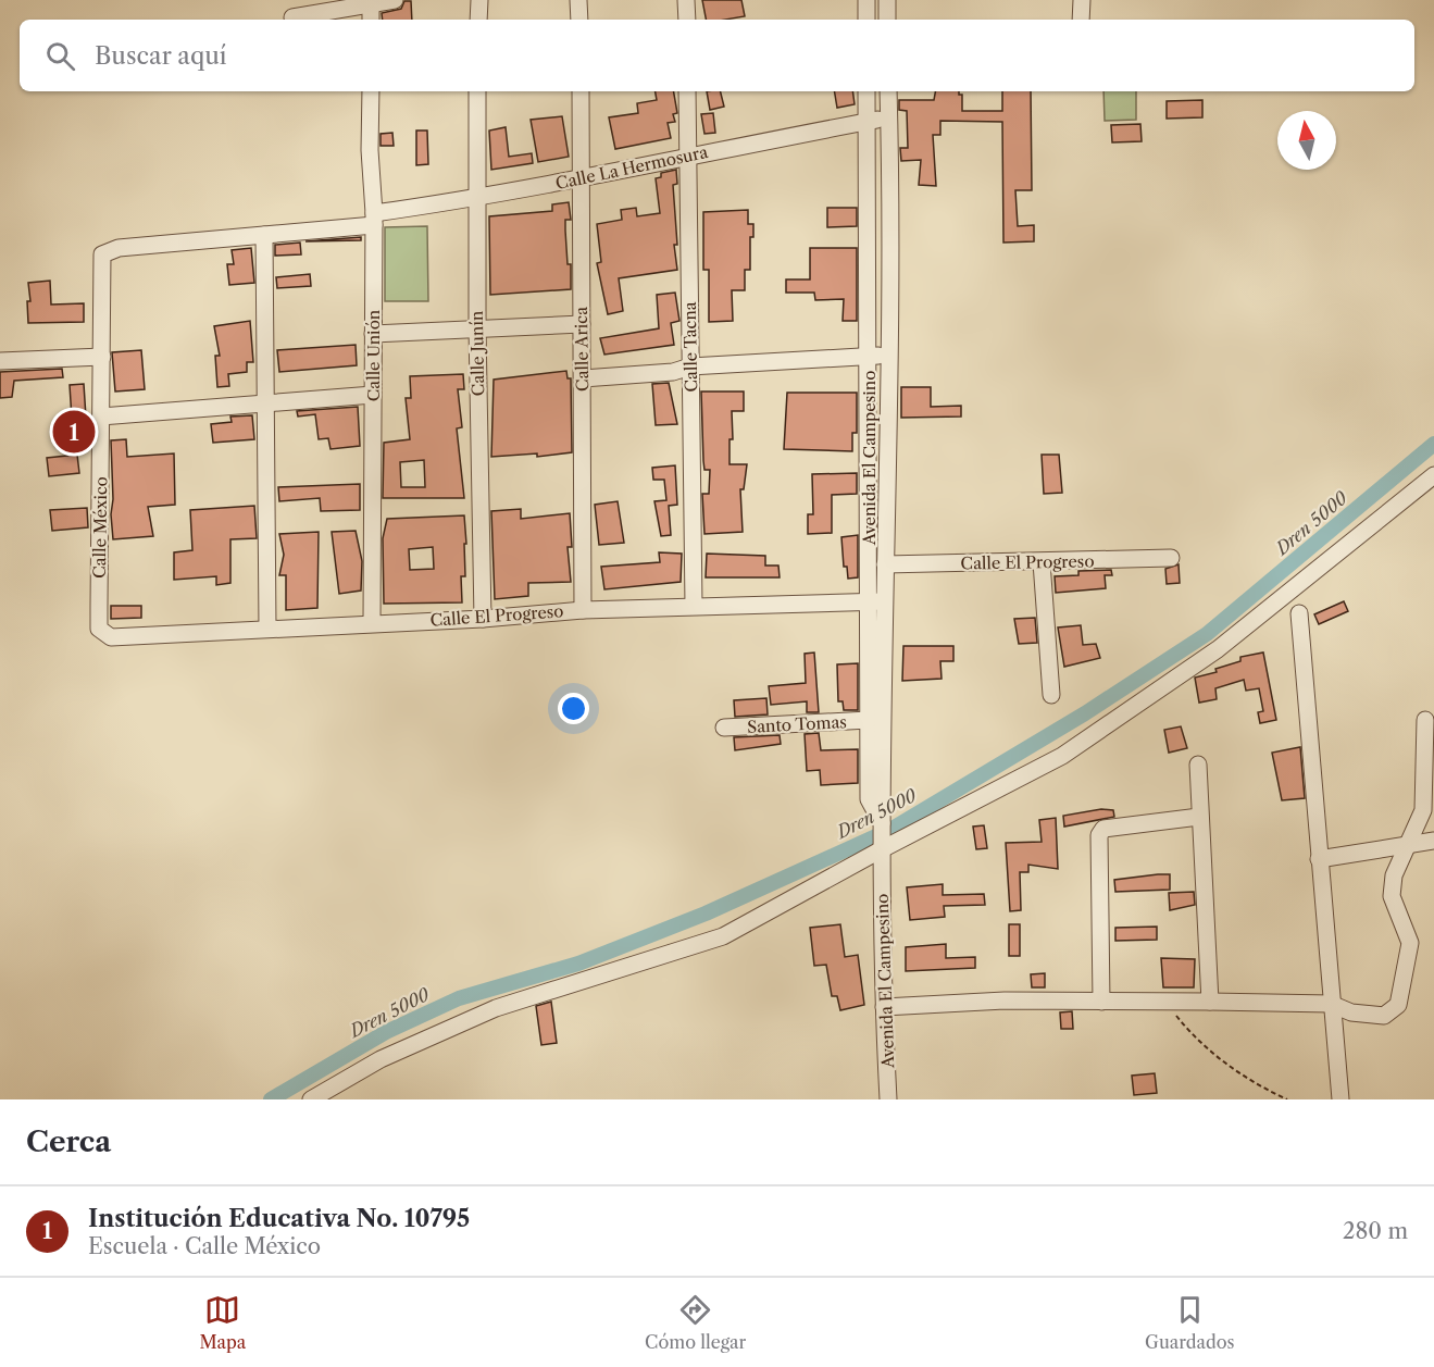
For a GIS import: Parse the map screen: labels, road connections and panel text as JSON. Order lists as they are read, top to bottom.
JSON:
{
  "streets": {
    "street": [
      "Calle La Hermosura",
      "Calle Tacna",
      "Calle Arica",
      "Calle Junín",
      "Calle Unión",
      "Avenida El Campesino",
      "Calle México",
      "Calle El Progreso",
      "Santo Tomas"
    ]
  },
  "crossings": [
    ["Calle La Hermosura", "Calle Tacna"],
    ["Calle La Hermosura", "Calle Arica"],
    ["Calle La Hermosura", "Calle Junín"],
    ["Calle La Hermosura", "Calle Unión"],
    ["Calle La Hermosura", "Avenida El Campesino"],
    ["Calle La Hermosura", "Calle México"],
    ["Calle Tacna", "Calle El Progreso"],
    ["Calle Arica", "Calle El Progreso"],
    ["Calle Junín", "Calle El Progreso"],
    ["Calle Unión", "Calle El Progreso"],
    ["Avenida El Campesino", "Calle El Progreso"],
    ["Avenida El Campesino", "Santo Tomas"],
    ["Calle México", "Calle El Progreso"]
  ],
  "water": ["Dren 5000"],
  "north": "top",
  "page": {
    "search": "Buscar aquí",
    "pins": "1",
    "heading": "Cerca",
    "list": [
      {
        "mark": "1",
        "name": "Institución Educativa No. 10795",
        "note": "Escuela · Calle México",
        "value": "280 m"
      }
    ],
    "nav": ["Mapa", "Cómo llegar", "Guardados"]
  }
}
